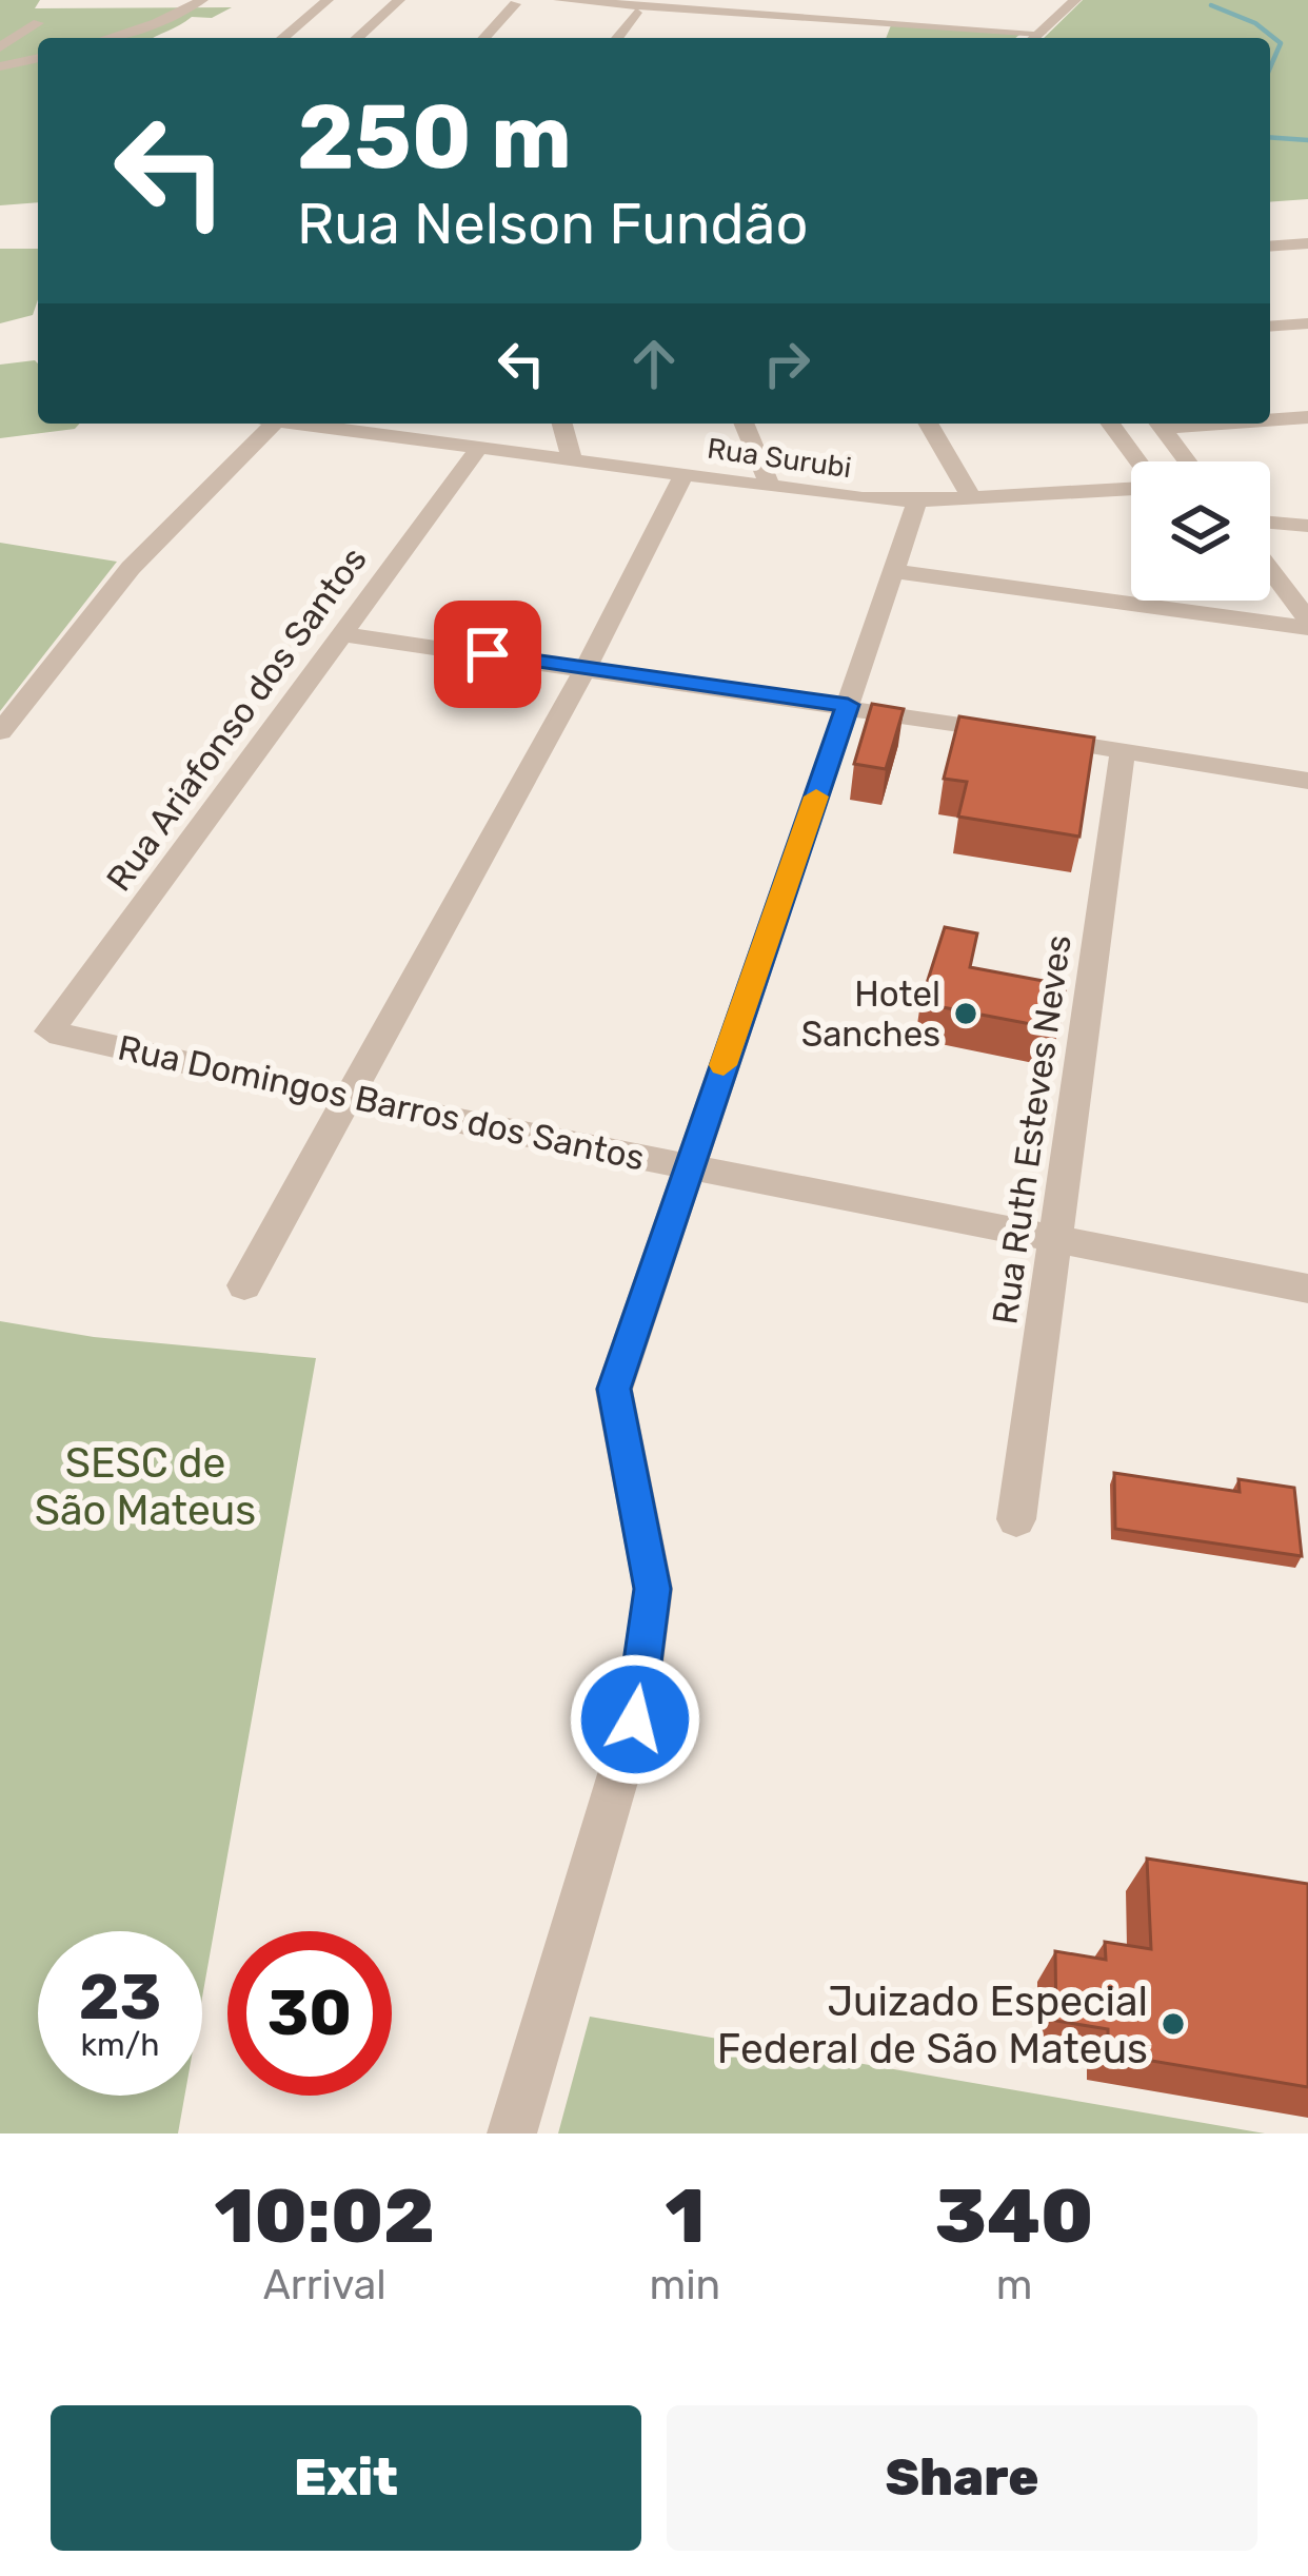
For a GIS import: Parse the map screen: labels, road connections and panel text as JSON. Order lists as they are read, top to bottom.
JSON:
{
  "streets": {
    "street": [
      "Rua Surubi",
      "Rua Ariafonso dos Santos",
      "Rua Domingos Barros dos Santos",
      "Rua Ruth Esteves Neves"
    ]
  },
  "crossings": [
    ["Rua Surubi", "Rua Ariafonso dos Santos"],
    ["Rua Ariafonso dos Santos", "Rua Domingos Barros dos Santos"],
    ["Rua Domingos Barros dos Santos", "Rua Ruth Esteves Neves"]
  ],
  "parks": ["SESC de São Mateus"],
  "places": ["Hotel Sanches", "Juizado Especial Federal de São Mateus"],
  "page": {
    "turn": ["250 m", "Rua Nelson Fundão"],
    "speed": "23 km/h",
    "limit": "30",
    "eta": [
      "10:02",
      "Arrival",
      "1",
      "min",
      "340",
      "m"
    ],
    "buttons": ["Exit", "Share"]
  }
}
